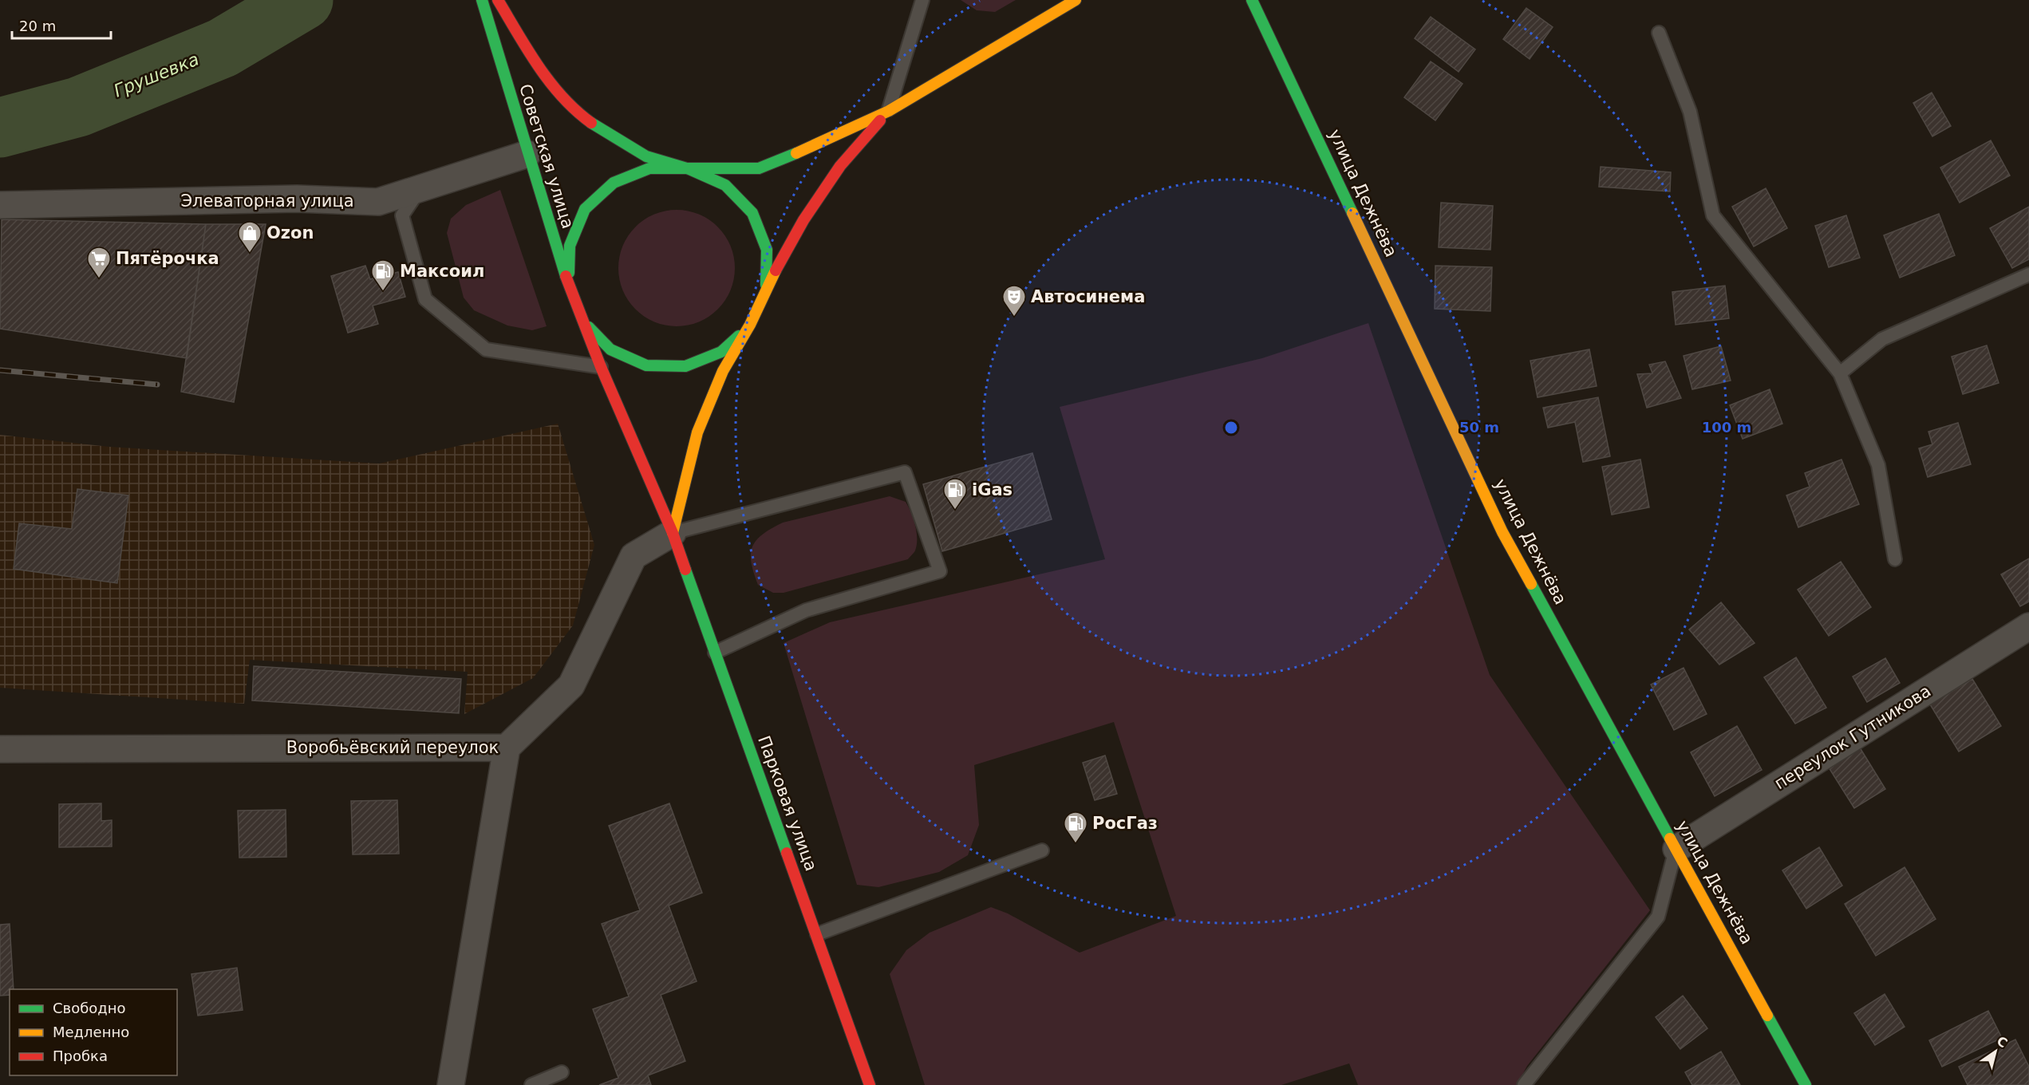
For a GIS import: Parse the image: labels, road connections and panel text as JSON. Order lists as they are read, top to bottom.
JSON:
{
  "streets": {
    "main road": ["Советская улица", "улица Дежнёва", "Парковая улица"],
    "street": ["Элеваторная улица", "переулок Гутникова", "Воробьёвский переулок"]
  },
  "crossings": [
    ["Советская улица", "Элеваторная улица"],
    ["Советская улица", "Парковая улица"],
    ["улица Дежнёва", "переулок Гутникова"],
    ["Воробьёвский переулок", "Парковая улица"]
  ],
  "water": ["Грушевка"],
  "places": {
    "shop": ["Ozon"],
    "supermarket": ["Пятёрочка"],
    "fuel station": ["Максоил", "iGas", "РосГаз"],
    "theatre": ["Автосинема"]
  },
  "legend": ["Свободно", "Медленно", "Пробка"],
  "scale_bar": "20 m",
  "north": "top right",
  "rings": ["50 m", "100 m"]
}
